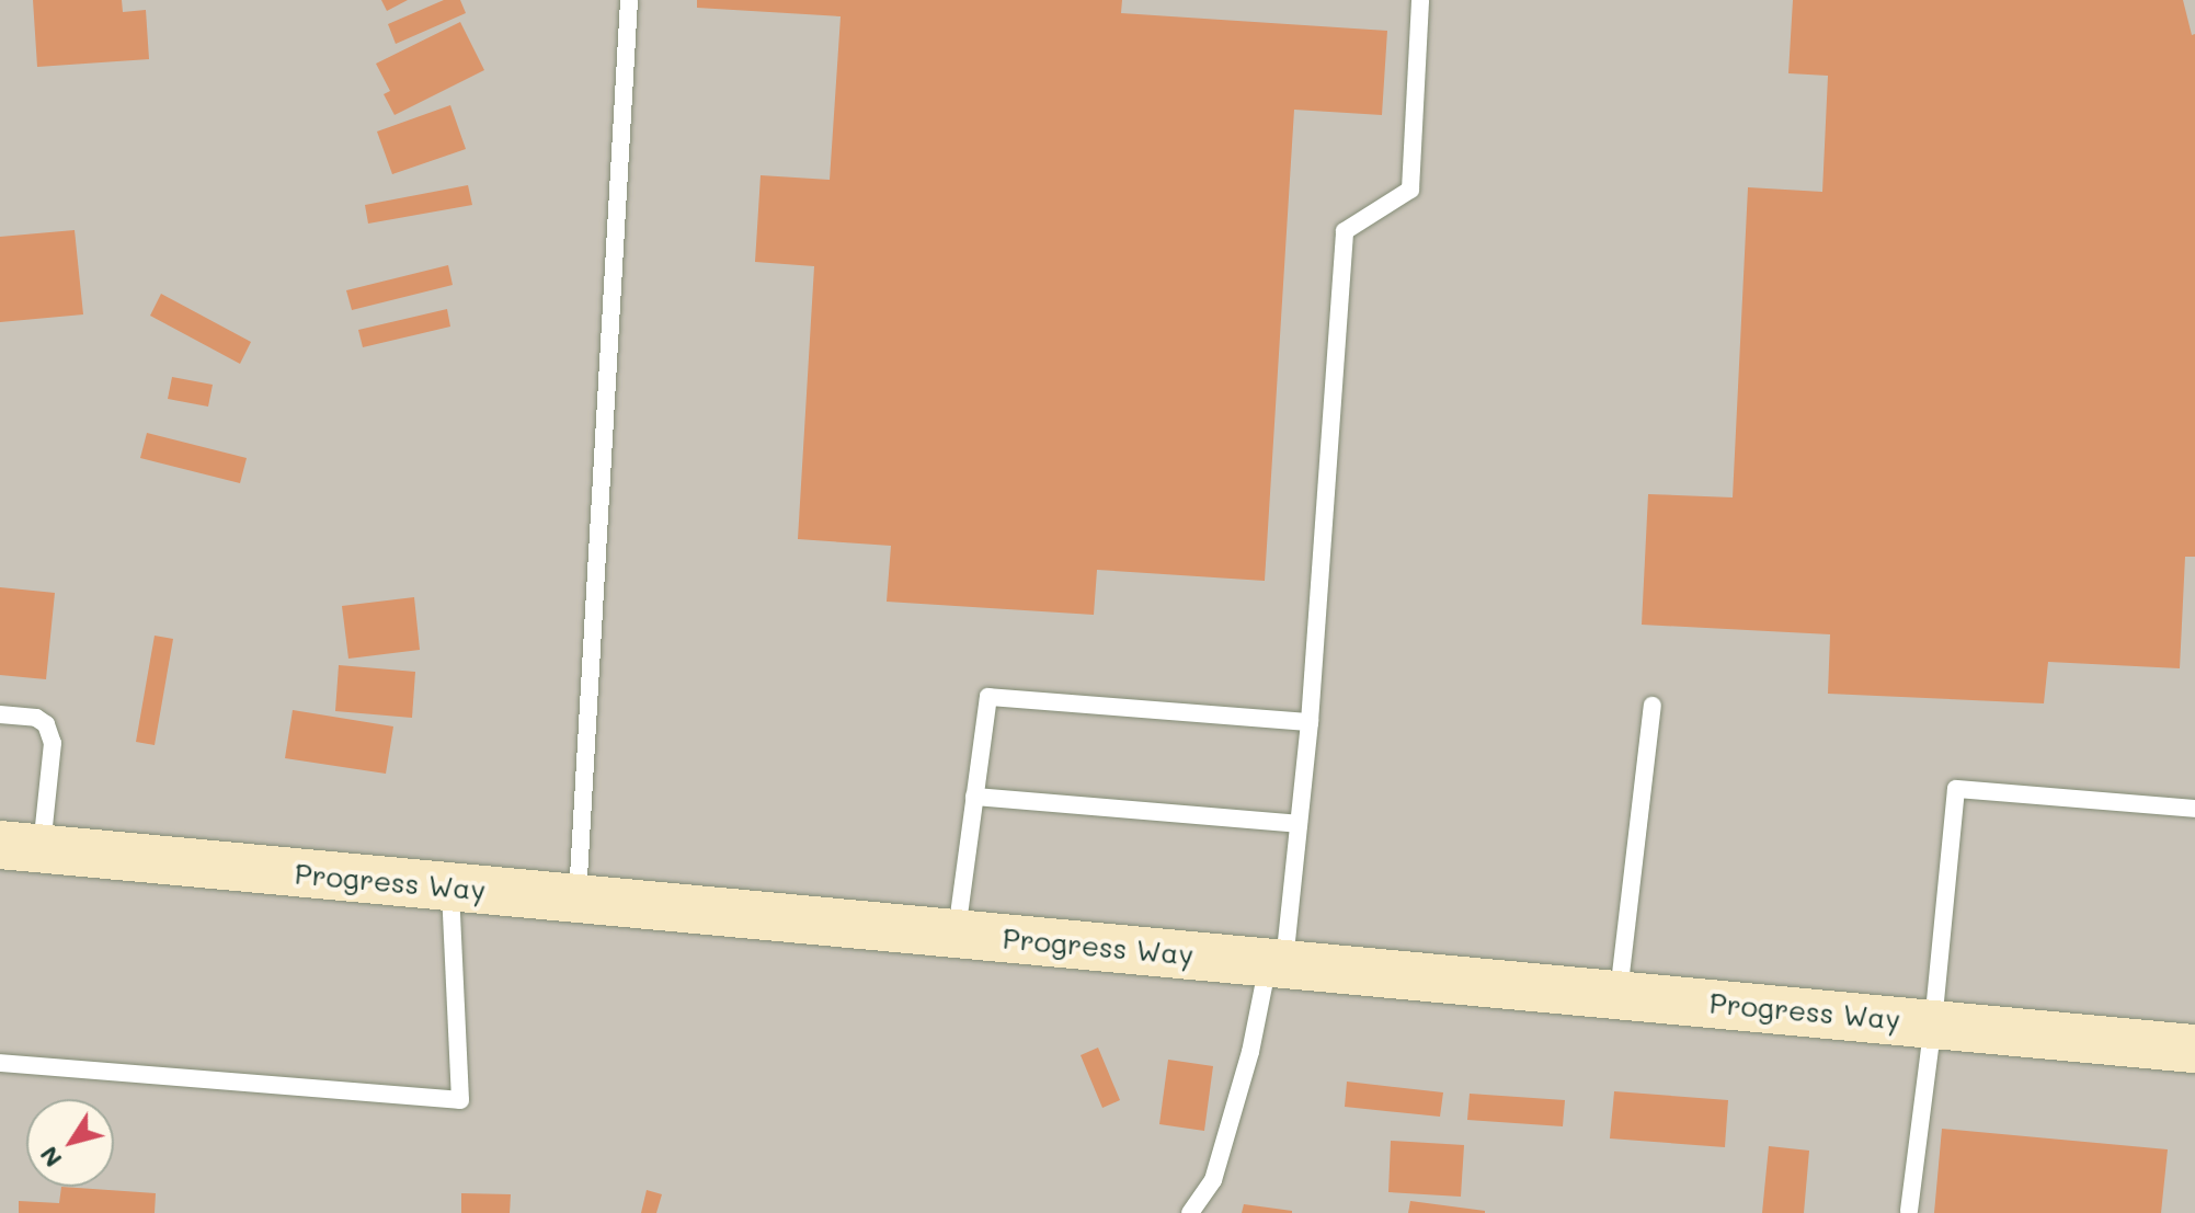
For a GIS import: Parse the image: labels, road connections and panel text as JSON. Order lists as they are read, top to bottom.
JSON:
{
  "streets": {
    "street": ["Progress Way"]
  },
  "north": "bottom left"
}
